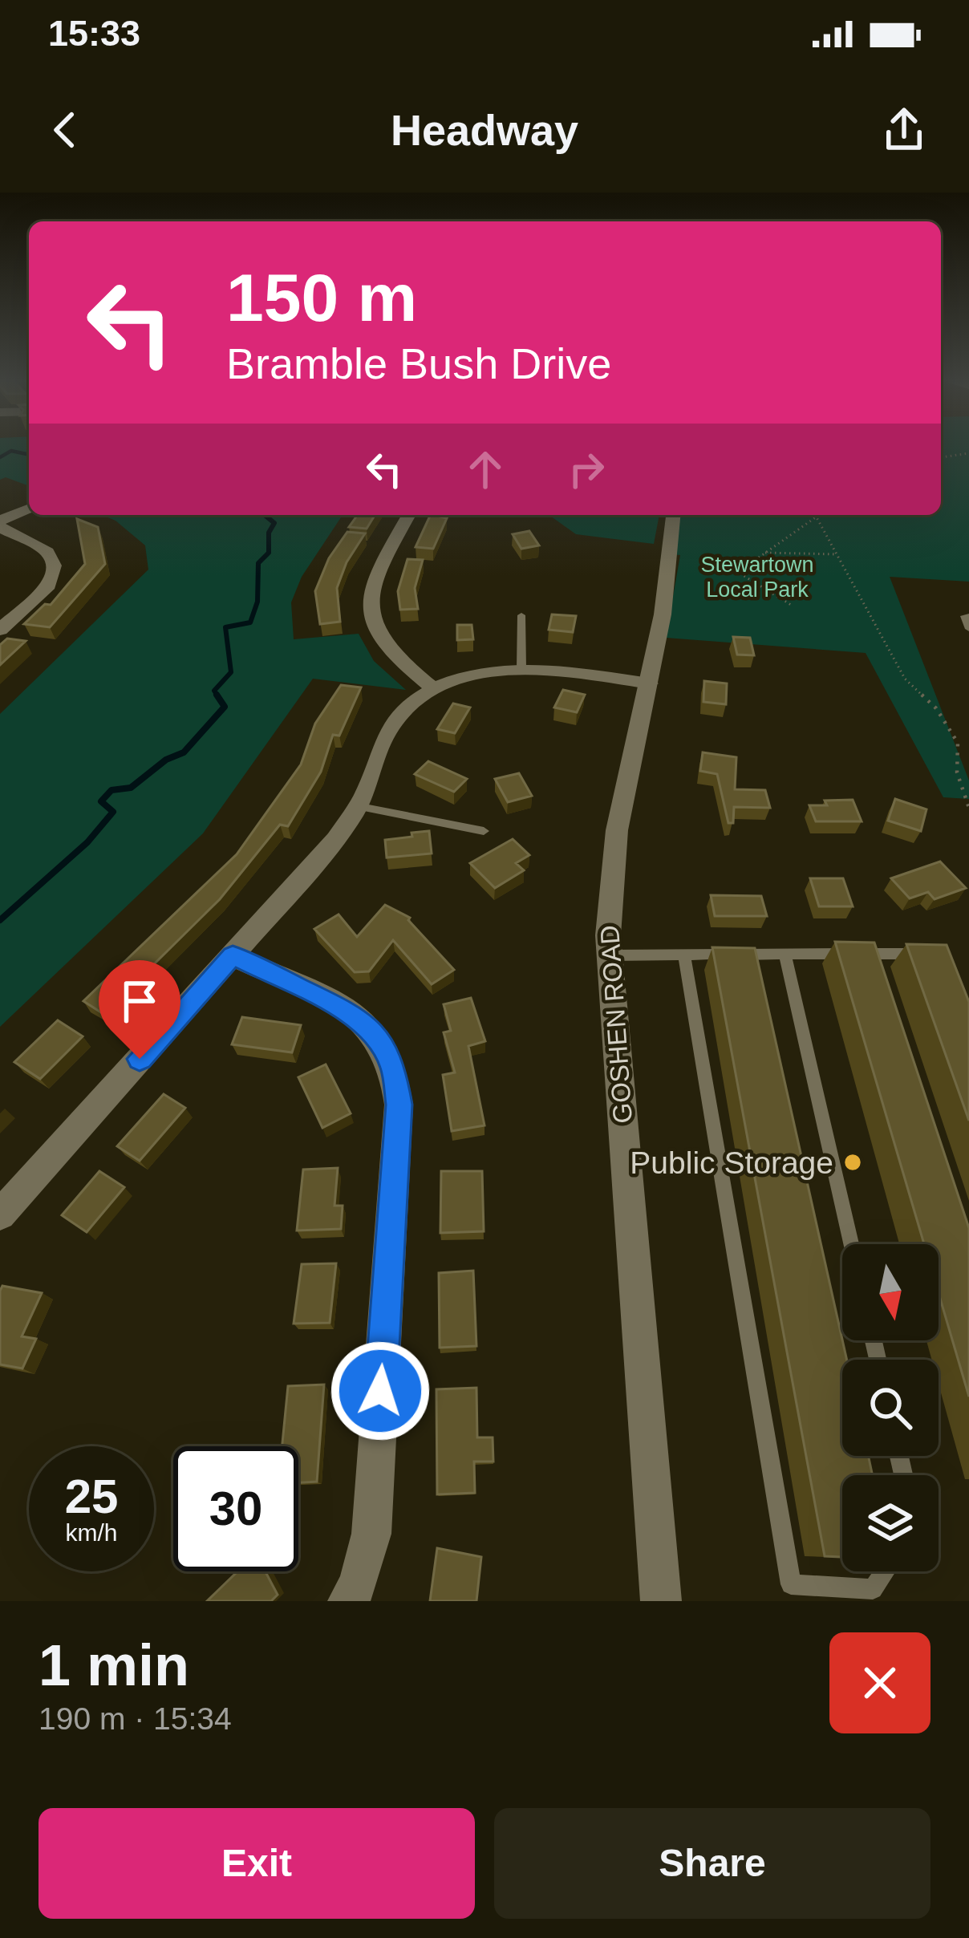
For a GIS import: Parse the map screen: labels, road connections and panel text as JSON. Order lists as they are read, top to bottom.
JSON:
{
  "streets": {
    "street": ["GOSHEN ROAD"]
  },
  "parks": ["Stewartown Local Park"],
  "places": ["Public Storage"],
  "north": "bottom",
  "page": {
    "status": "15:33",
    "header": "Headway",
    "turn": ["150 m", "Bramble Bush Drive"],
    "speed": "25 km/h",
    "limit": "30",
    "heading": ["1 min", "190 m · 15:34"],
    "buttons": ["Exit", "Share"]
  }
}
